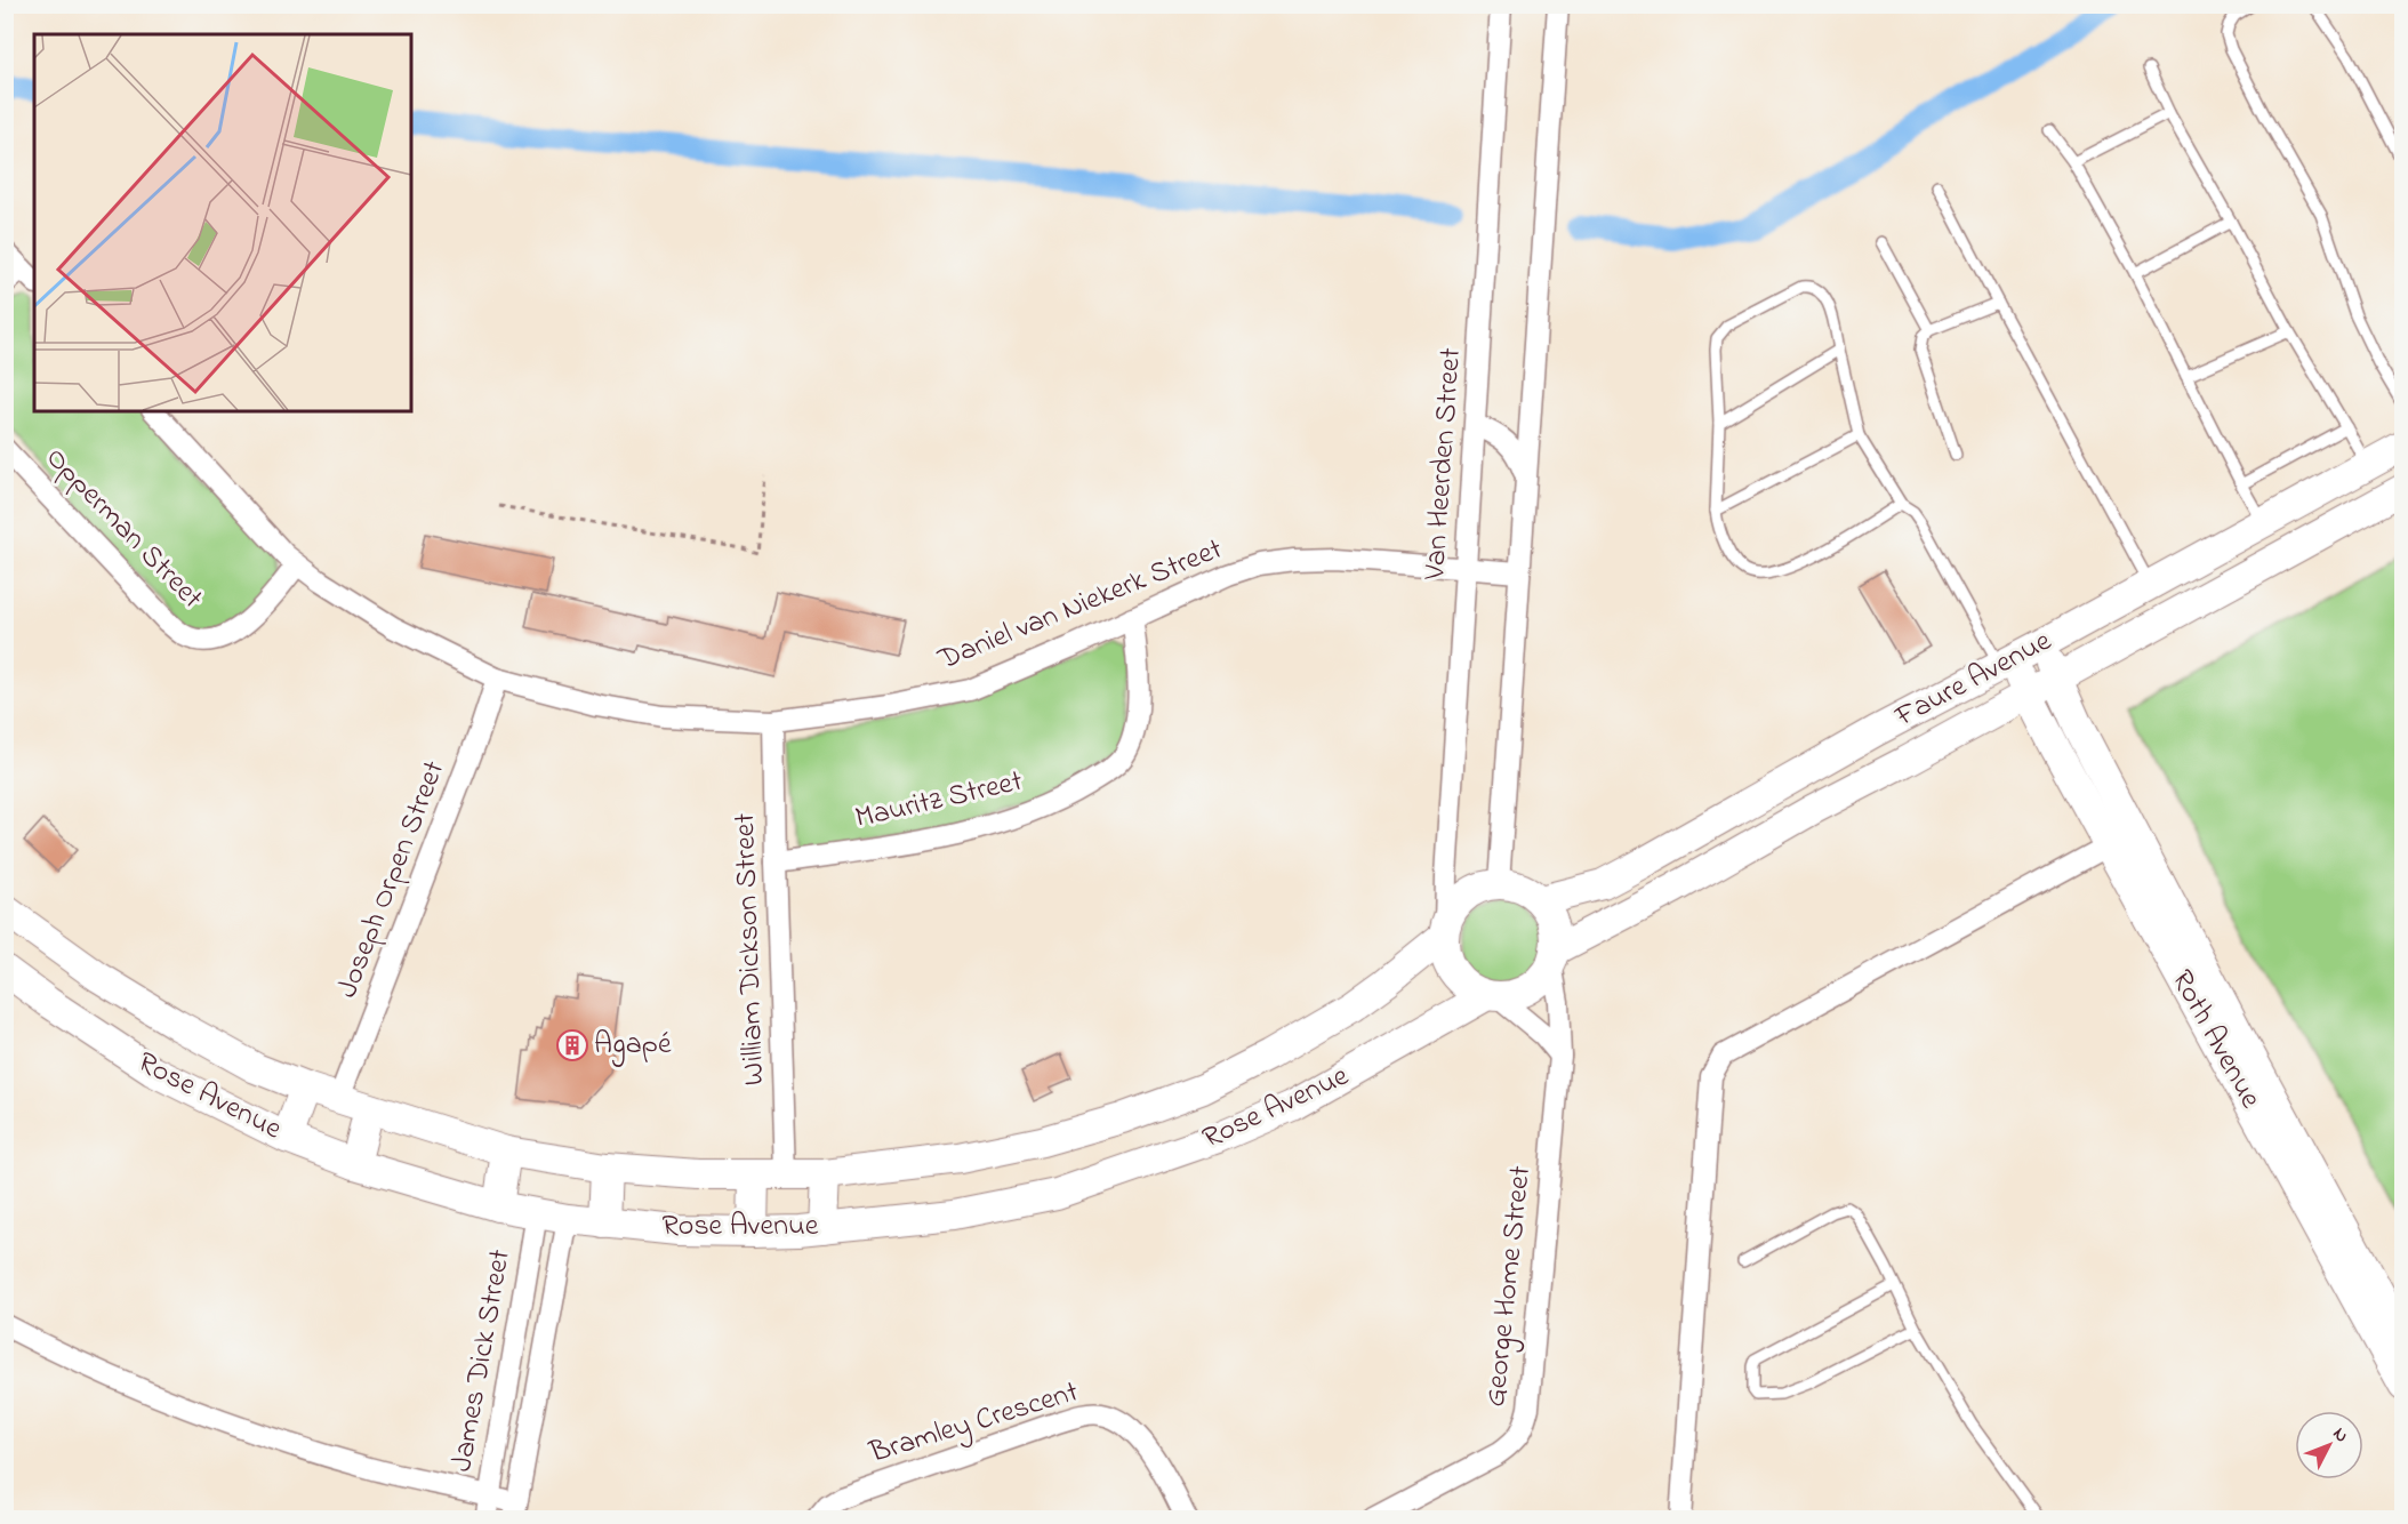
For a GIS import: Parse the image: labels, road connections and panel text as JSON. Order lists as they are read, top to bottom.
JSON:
{
  "streets": {
    "street": [
      "Van Heerden Street",
      "Opperman Street",
      "Daniel van Niekerk Street",
      "Faure Avenue",
      "Mauritz Street",
      "Joseph Orpen Street",
      "William Dickson Street",
      "Roth Avenue",
      "Rose Avenue",
      "George Home Street",
      "James Dick Street",
      "Bramley Crescent"
    ]
  },
  "crossings": [
    ["Van Heerden Street", "Daniel van Niekerk Street"],
    ["Van Heerden Street", "Faure Avenue"],
    ["Van Heerden Street", "Rose Avenue"],
    ["Van Heerden Street", "George Home Street"],
    ["Opperman Street", "Daniel van Niekerk Street"],
    ["Daniel van Niekerk Street", "Mauritz Street"],
    ["Daniel van Niekerk Street", "Joseph Orpen Street"],
    ["Daniel van Niekerk Street", "William Dickson Street"],
    ["Faure Avenue", "Roth Avenue"],
    ["Faure Avenue", "Rose Avenue"],
    ["Faure Avenue", "George Home Street"],
    ["Mauritz Street", "William Dickson Street"],
    ["Joseph Orpen Street", "Rose Avenue"],
    ["William Dickson Street", "Rose Avenue"],
    ["Rose Avenue", "George Home Street"],
    ["Rose Avenue", "James Dick Street"]
  ],
  "places": {
    "building": ["Agapé"]
  },
  "north": "top right"
}
